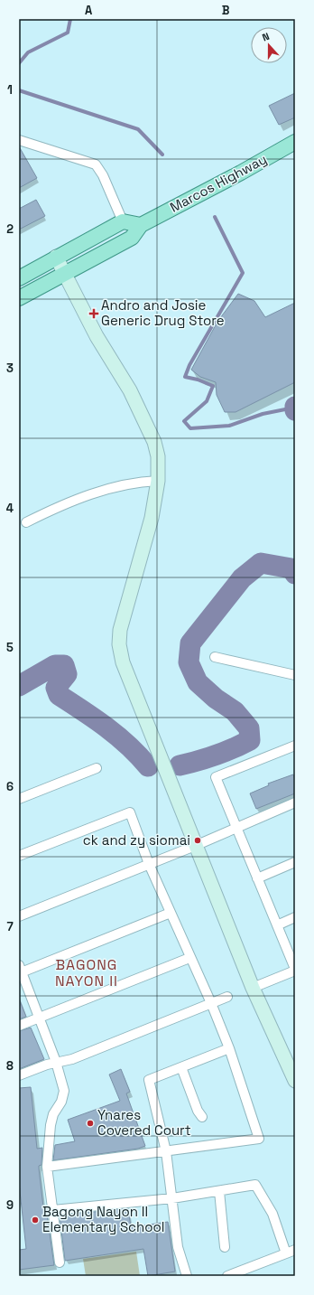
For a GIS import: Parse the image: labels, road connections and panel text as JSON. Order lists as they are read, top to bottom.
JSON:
{
  "streets": {
    "main road": ["Marcos Highway"]
  },
  "districts": ["BAGONG NAYON II"],
  "places": {
    "health": ["Andro and Josie Generic Drug Store"],
    "other": ["ck and zy siomai", "Ynares Covered Court", "Bagong Nayon II Elementary School"]
  },
  "north": "top",
  "grid": {
    "columns": ["A", "B"],
    "rows": [
      "1",
      "2",
      "3",
      "4",
      "5",
      "6",
      "7",
      "8",
      "9"
    ]
  }
}
